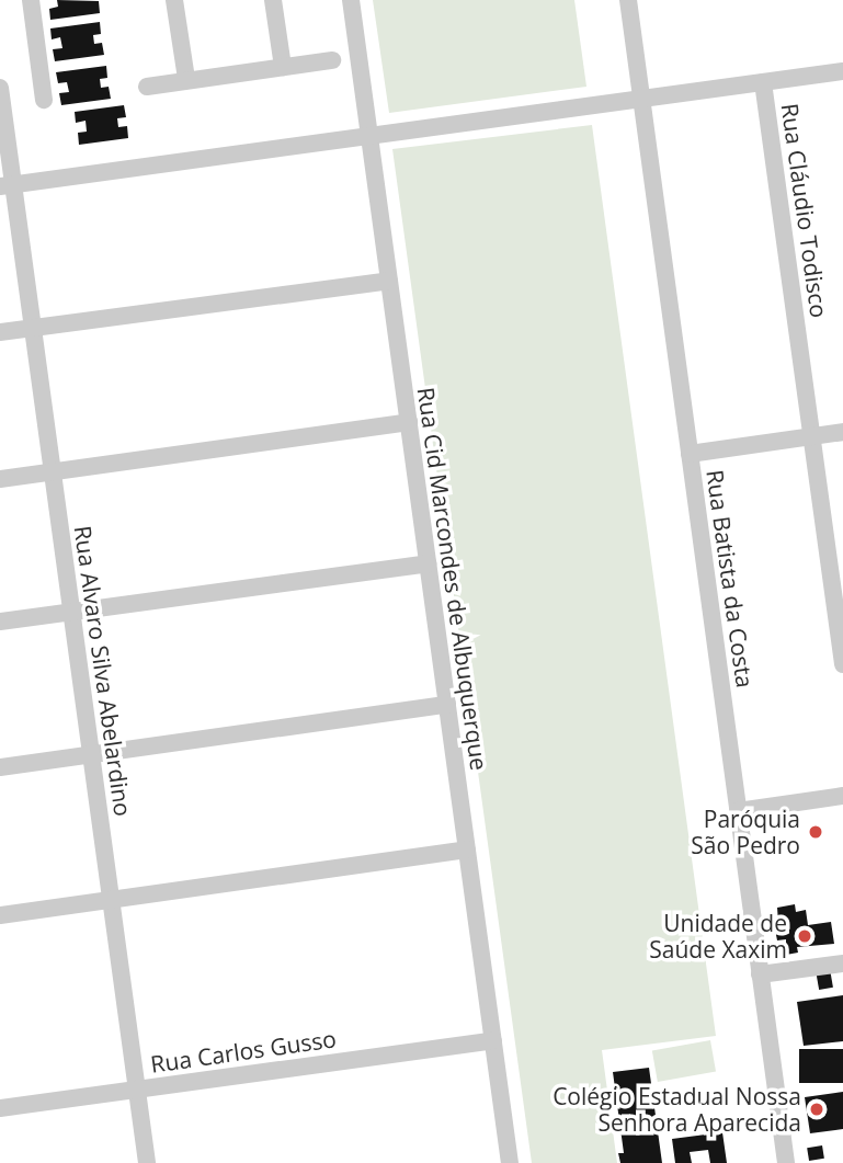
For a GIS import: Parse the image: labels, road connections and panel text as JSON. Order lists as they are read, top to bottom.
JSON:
{
  "streets": {
    "street": [
      "Rua Cláudio Todisco",
      "Rua Cid Marcondes de Albuquerque",
      "Rua Batista da Costa",
      "Rua Alvaro Silva Abelardino",
      "Rua Carlos Gusso"
    ]
  },
  "crossings": [
    ["Rua Cid Marcondes de Albuquerque", "Rua Carlos Gusso"],
    ["Rua Alvaro Silva Abelardino", "Rua Carlos Gusso"]
  ],
  "places": ["Paróquia São Pedro", "Unidade de Saúde Xaxim", "Colégio Estadual Nossa Senhora Aparecida"]
}
